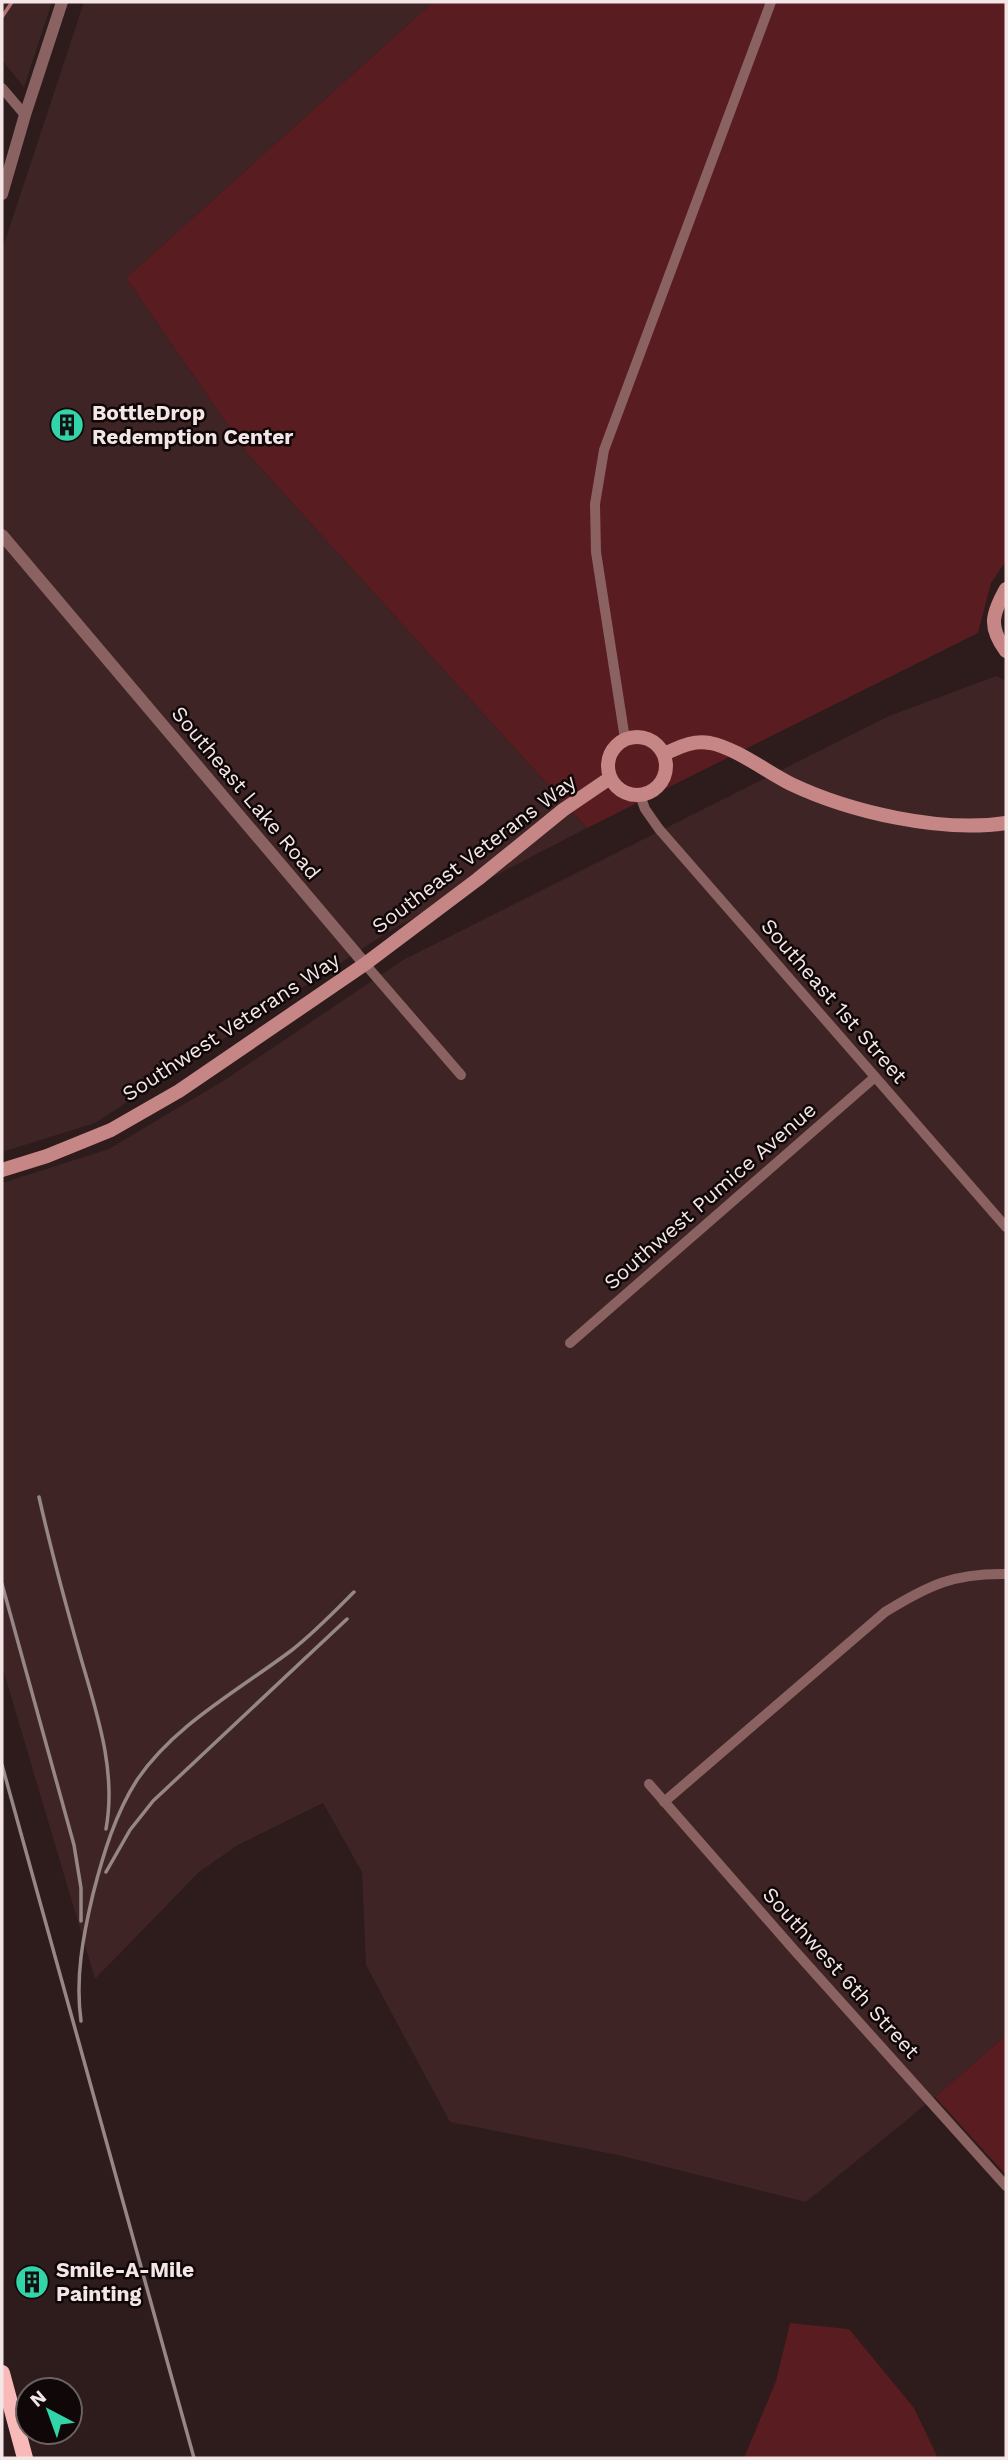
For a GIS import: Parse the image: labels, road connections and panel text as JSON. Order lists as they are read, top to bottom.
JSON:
{
  "streets": {
    "main road": ["Southeast Veterans Way", "Southwest Veterans Way"],
    "street": [
      "Southeast Lake Road",
      "Southeast 1st Street",
      "Southwest Pumice Avenue",
      "Southwest 6th Street"
    ]
  },
  "crossings": [
    ["Southeast Lake Road", "Southeast Veterans Way"],
    ["Southeast Lake Road", "Southwest Veterans Way"],
    ["Southeast Veterans Way", "Southeast 1st Street"],
    ["Southeast Veterans Way", "Southwest Veterans Way"],
    ["Southeast 1st Street", "Southwest Pumice Avenue"]
  ],
  "places": {
    "building": ["BottleDrop Redemption Center", "Smile-A-Mile Painting"]
  },
  "north": "top left"
}
